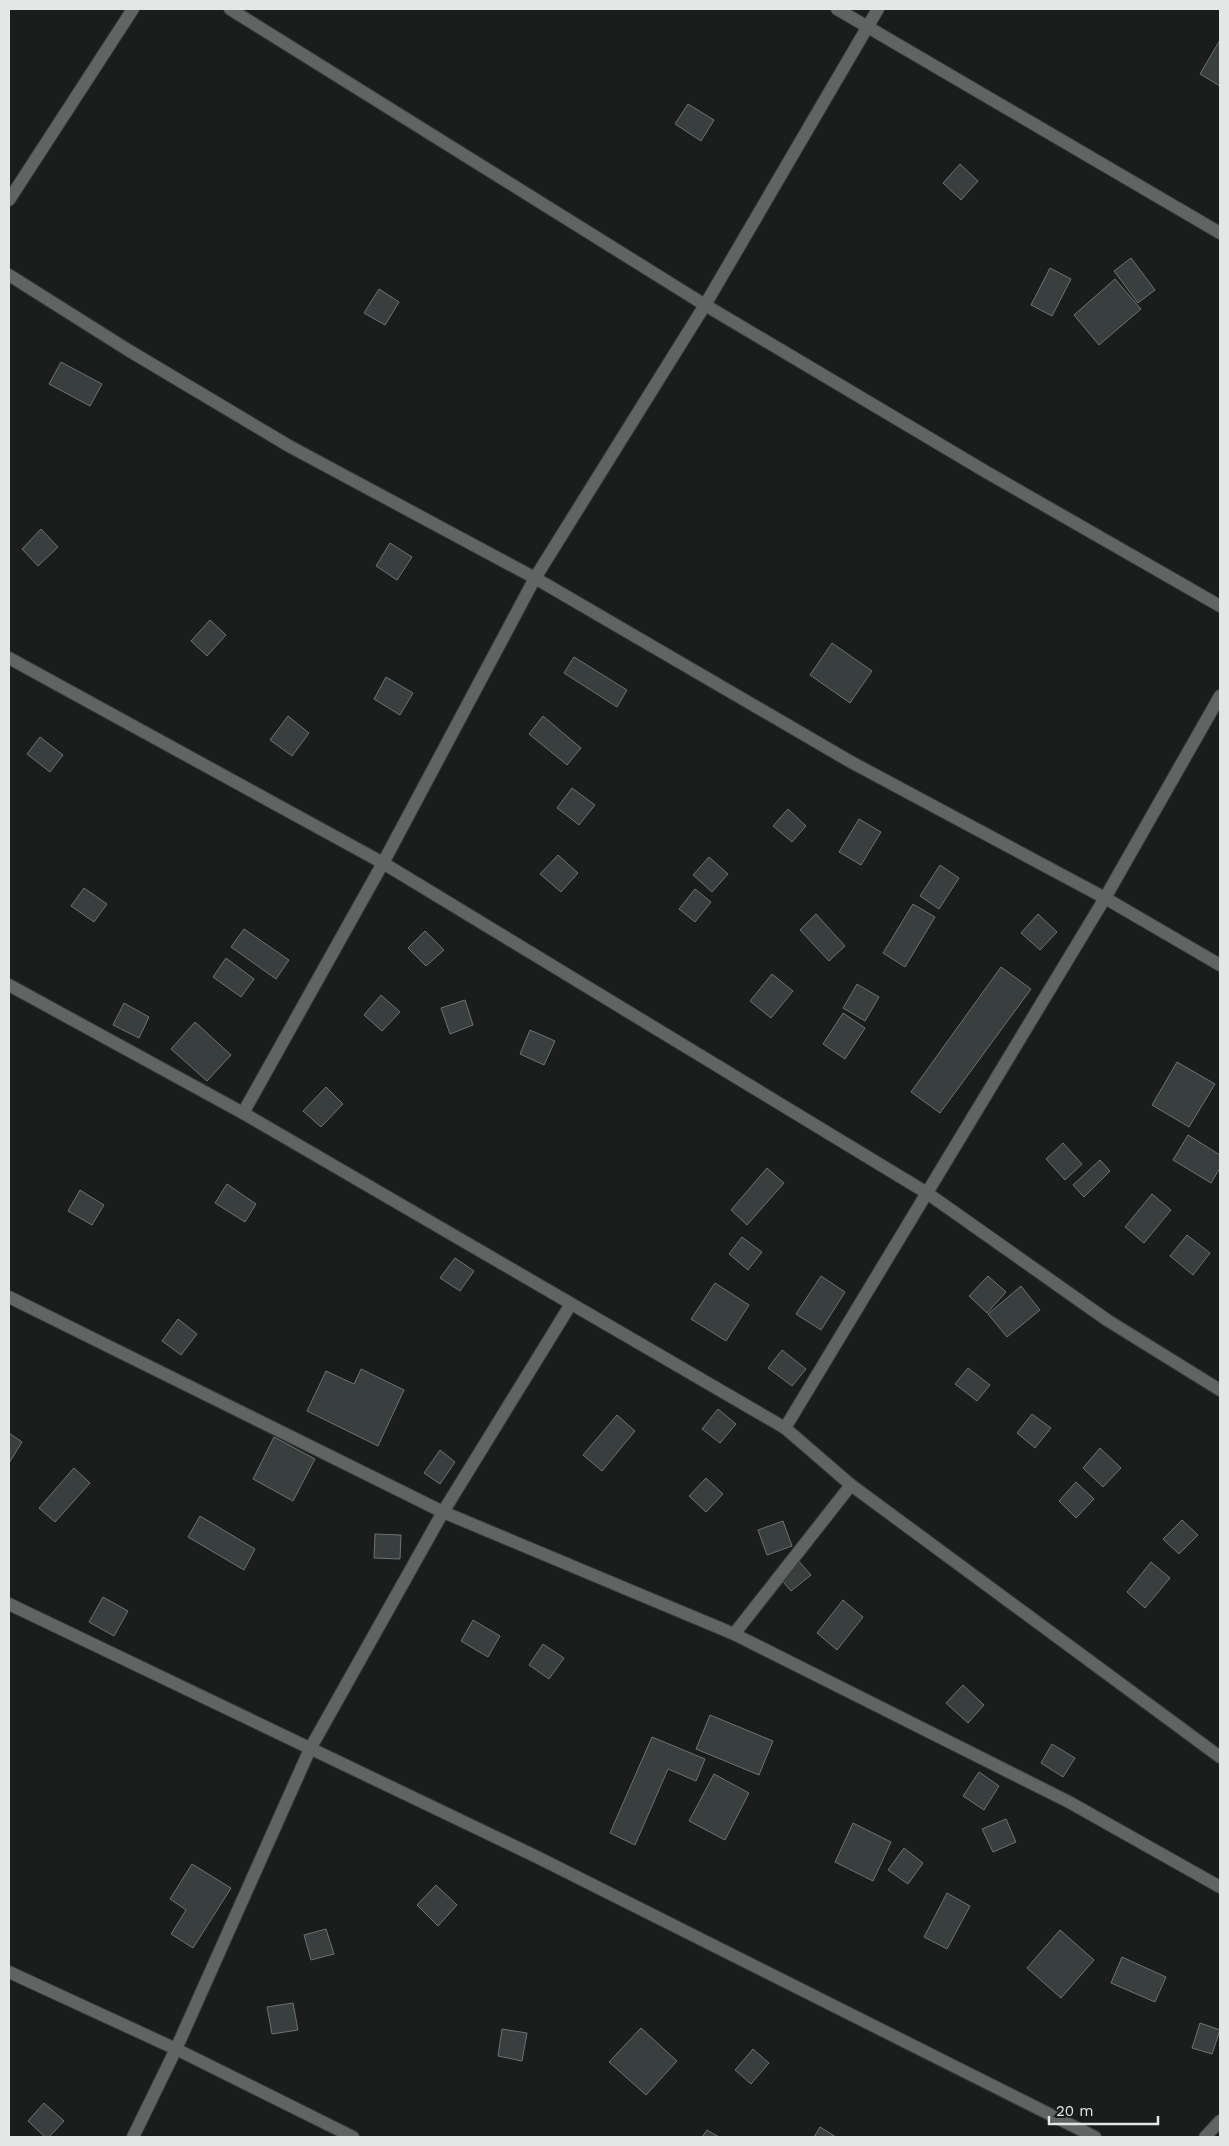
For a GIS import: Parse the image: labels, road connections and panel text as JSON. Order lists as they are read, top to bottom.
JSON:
{
  "scale_bar": "20 m"
}
